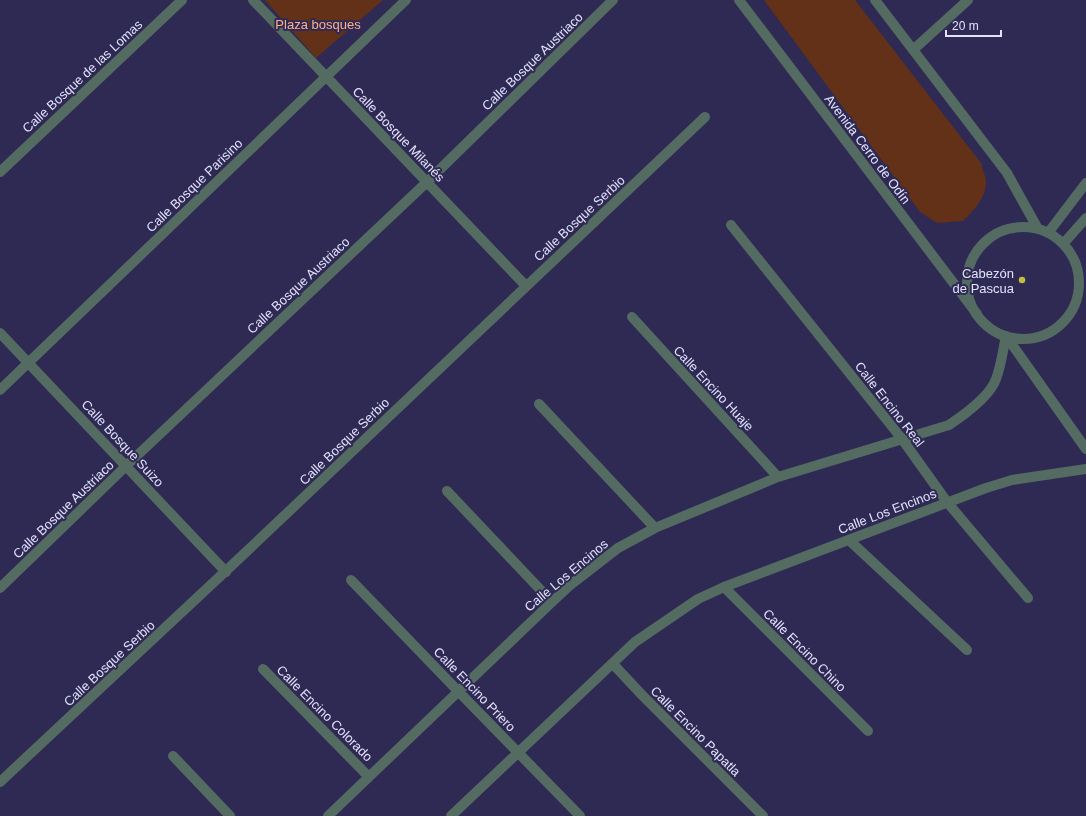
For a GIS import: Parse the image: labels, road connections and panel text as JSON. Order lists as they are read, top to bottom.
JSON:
{
  "streets": {
    "street": [
      "Calle Bosque Austriaco",
      "Calle Bosque de las Lomas",
      "Calle Bosque Milanés",
      "Avenida Cerro de Odín",
      "Calle Bosque Parisino",
      "Calle Bosque Serbio",
      "Calle Encino Huaje",
      "Calle Encino Real",
      "Calle Bosque Suizo",
      "Calle Los Encinos",
      "Calle Encino Chino",
      "Calle Encino Priero",
      "Calle Encino Colorado",
      "Calle Encino Papatla"
    ]
  },
  "crossings": [
    ["Calle Bosque Austriaco", "Calle Bosque Milanés"],
    ["Calle Bosque Austriaco", "Calle Bosque Suizo"],
    ["Calle Bosque Milanés", "Calle Bosque Parisino"],
    ["Calle Bosque Milanés", "Calle Bosque Serbio"],
    ["Avenida Cerro de Odín", "Calle Los Encinos"],
    ["Calle Bosque Parisino", "Calle Bosque Suizo"],
    ["Calle Bosque Serbio", "Calle Bosque Suizo"],
    ["Calle Encino Huaje", "Calle Los Encinos"],
    ["Calle Encino Real", "Calle Los Encinos"],
    ["Calle Los Encinos", "Calle Encino Chino"],
    ["Calle Los Encinos", "Calle Encino Priero"],
    ["Calle Los Encinos", "Calle Encino Colorado"],
    ["Calle Los Encinos", "Calle Encino Papatla"]
  ],
  "parks": ["Plaza bosques"],
  "places": ["Cabezón de Pascua"],
  "scale_bar": "20 m"
}
